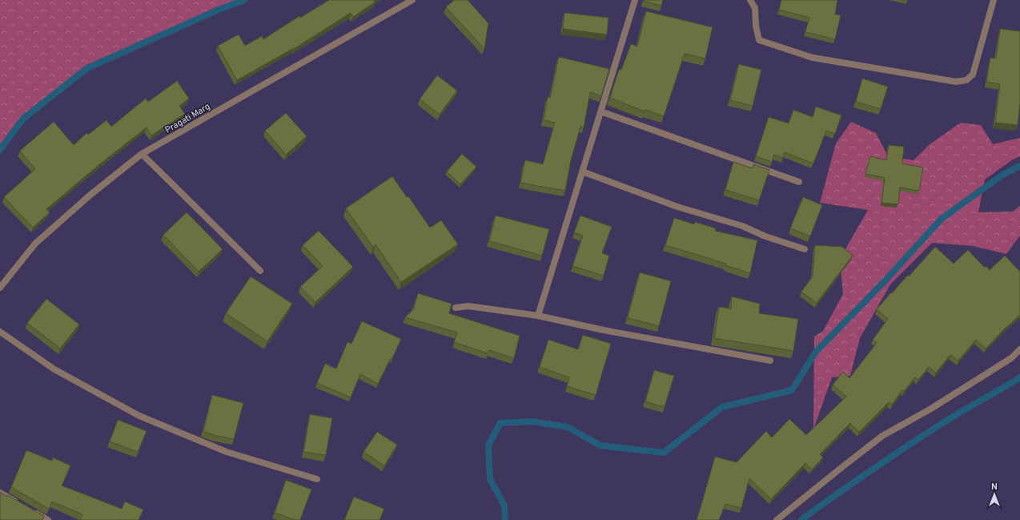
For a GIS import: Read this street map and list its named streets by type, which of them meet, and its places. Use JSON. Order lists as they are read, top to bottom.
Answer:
{
  "streets": {
    "street": ["Pragati Marg"]
  },
  "north": "top"
}
